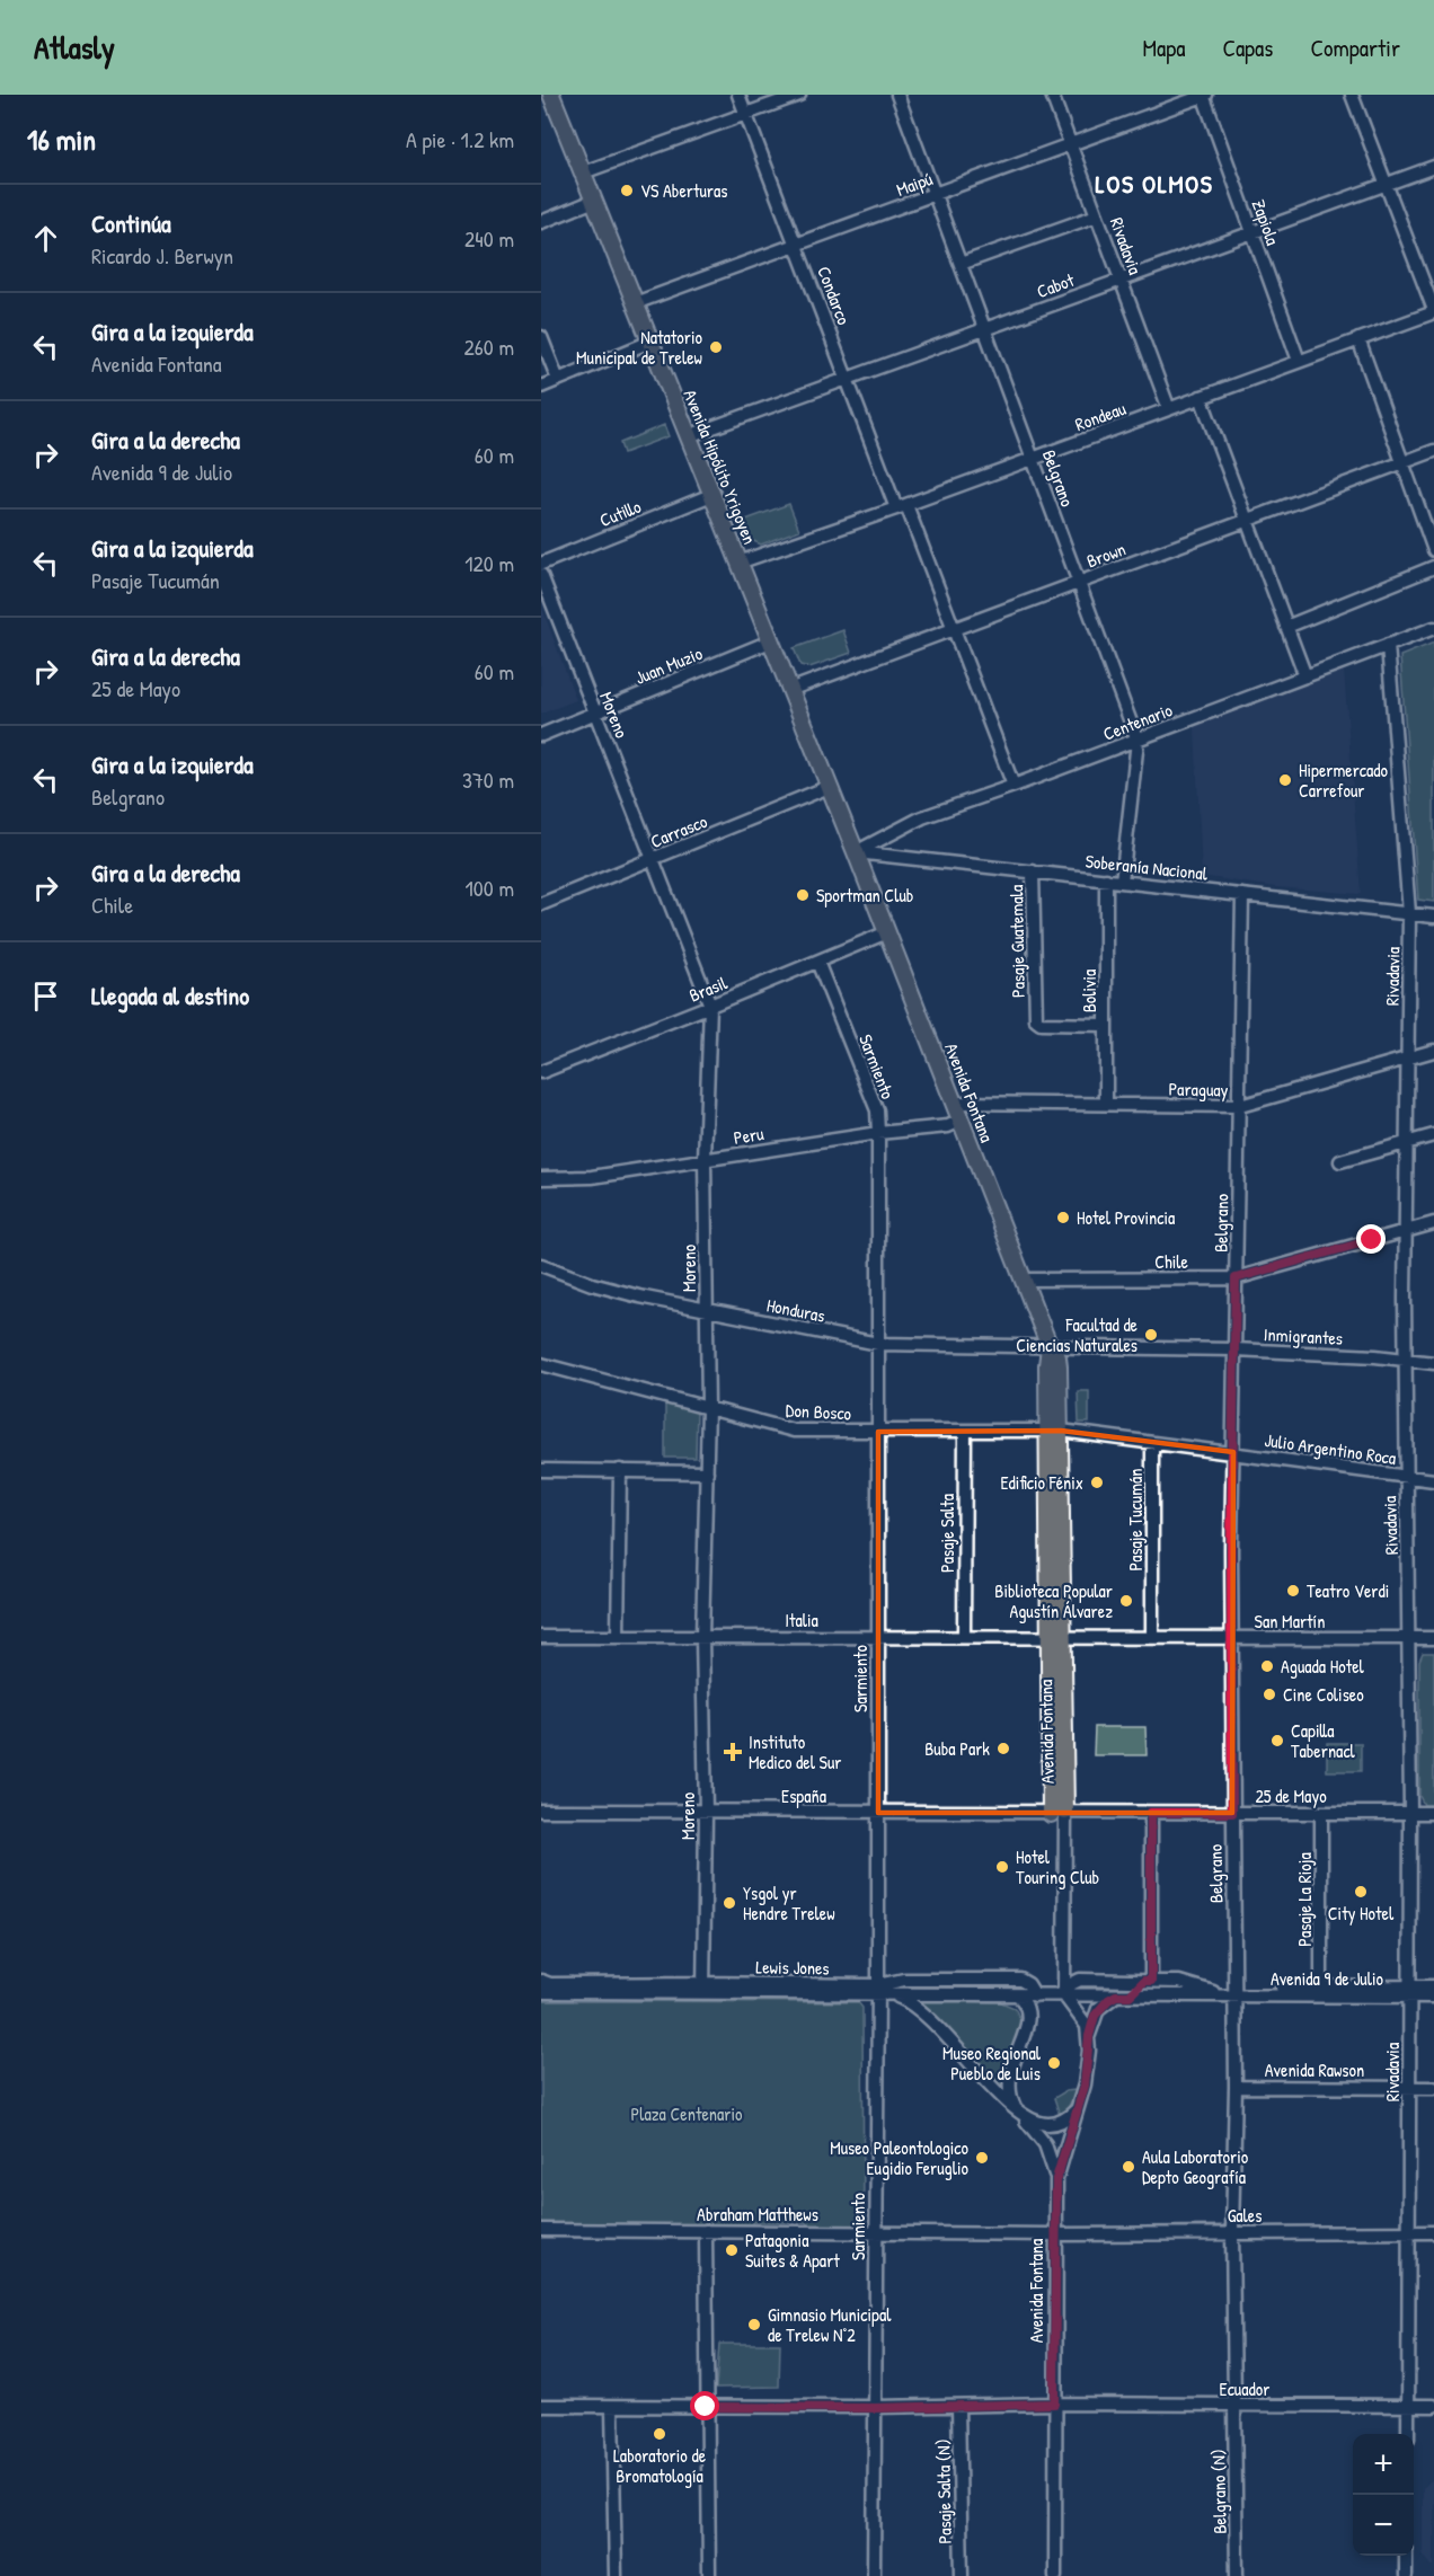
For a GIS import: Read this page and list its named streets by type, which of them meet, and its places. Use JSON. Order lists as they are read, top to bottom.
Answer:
{
  "streets": {
    "main road": ["Avenida Hipólito Yrigoyen", "Avenida Fontana"],
    "street": [
      "Maipú",
      "Zapiola",
      "Rivadavia",
      "Cabot",
      "Condarco",
      "Rondeau",
      "Belgrano",
      "Cutillo",
      "Brown",
      "Juan Muzio",
      "Moreno",
      "Centenario",
      "Carrasco",
      "Soberanía Nacional",
      "Pasaje Guatemala",
      "Brasil",
      "Bolivia",
      "Sarmiento",
      "Paraguay",
      "Peru",
      "Chile",
      "Honduras",
      "Inmigrantes",
      "Don Bosco",
      "Julio Argentino Roca",
      "Pasaje Tucumán",
      "Pasaje Salta",
      "Italia",
      "San Martín",
      "España",
      "25 de Mayo",
      "Pasaje La Rioja",
      "Lewis Jones",
      "Avenida 9 de Julio",
      "Avenida Rawson",
      "Abraham Matthews",
      "Gales",
      "Ecuador",
      "Pasaje Salta (N)",
      "Belgrano (N)"
    ]
  },
  "crossings": [
    ["Maipú", "Zapiola"],
    ["Maipú", "Rivadavia"],
    ["Maipú", "Condarco"],
    ["Maipú", "Avenida Hipólito Yrigoyen"],
    ["Maipú", "Belgrano"],
    ["Zapiola", "Cabot"],
    ["Zapiola", "Rondeau"],
    ["Rivadavia", "Cabot"],
    ["Rivadavia", "Rondeau"],
    ["Rivadavia", "Centenario"],
    ["Rivadavia", "Soberanía Nacional"],
    ["Rivadavia", "Paraguay"],
    ["Rivadavia", "Chile"],
    ["Rivadavia", "Inmigrantes"],
    ["Rivadavia", "Julio Argentino Roca"],
    ["Rivadavia", "San Martín"],
    ["Rivadavia", "25 de Mayo"],
    ["Rivadavia", "Avenida 9 de Julio"],
    ["Rivadavia", "Avenida Rawson"],
    ["Rivadavia", "Gales"],
    ["Rivadavia", "Ecuador"],
    ["Cabot", "Condarco"],
    ["Cabot", "Avenida Hipólito Yrigoyen"],
    ["Cabot", "Belgrano"],
    ["Condarco", "Rondeau"],
    ["Condarco", "Brown"],
    ["Condarco", "Centenario"],
    ["Rondeau", "Avenida Hipólito Yrigoyen"],
    ["Rondeau", "Belgrano"],
    ["Avenida Hipólito Yrigoyen", "Cutillo"],
    ["Avenida Hipólito Yrigoyen", "Brown"],
    ["Avenida Hipólito Yrigoyen", "Juan Muzio"],
    ["Avenida Hipólito Yrigoyen", "Centenario"],
    ["Avenida Hipólito Yrigoyen", "Carrasco"],
    ["Avenida Hipólito Yrigoyen", "Soberanía Nacional"],
    ["Avenida Hipólito Yrigoyen", "Avenida Fontana"],
    ["Belgrano", "Brown"],
    ["Belgrano", "Centenario"],
    ["Belgrano", "Soberanía Nacional"],
    ["Belgrano", "Paraguay"],
    ["Belgrano", "Chile"],
    ["Belgrano", "Inmigrantes"],
    ["Belgrano", "Julio Argentino Roca"],
    ["Belgrano", "San Martín"],
    ["Belgrano", "25 de Mayo"],
    ["Belgrano", "Avenida 9 de Julio"],
    ["Belgrano", "Avenida Rawson"],
    ["Belgrano", "Gales"],
    ["Belgrano", "Ecuador"],
    ["Belgrano", "Belgrano (N)"],
    ["Juan Muzio", "Moreno"],
    ["Moreno", "Carrasco"],
    ["Moreno", "Brasil"],
    ["Moreno", "Peru"],
    ["Moreno", "Honduras"],
    ["Moreno", "Don Bosco"],
    ["Moreno", "Italia"],
    ["Moreno", "España"],
    ["Moreno", "Lewis Jones"],
    ["Centenario", "Soberanía Nacional"],
    ["Centenario", "Avenida Fontana"],
    ["Soberanía Nacional", "Pasaje Guatemala"],
    ["Soberanía Nacional", "Bolivia"],
    ["Soberanía Nacional", "Avenida Fontana"],
    ["Pasaje Guatemala", "Bolivia"],
    ["Brasil", "Sarmiento"],
    ["Brasil", "Avenida Fontana"],
    ["Bolivia", "Paraguay"],
    ["Sarmiento", "Peru"],
    ["Sarmiento", "Honduras"],
    ["Sarmiento", "Don Bosco"],
    ["Sarmiento", "Italia"],
    ["Sarmiento", "España"],
    ["Sarmiento", "Lewis Jones"],
    ["Sarmiento", "Abraham Matthews"],
    ["Sarmiento", "Ecuador"],
    ["Paraguay", "Avenida Fontana"],
    ["Avenida Fontana", "Peru"],
    ["Avenida Fontana", "Chile"],
    ["Avenida Fontana", "Honduras"],
    ["Avenida Fontana", "Inmigrantes"],
    ["Avenida Fontana", "Don Bosco"],
    ["Avenida Fontana", "Julio Argentino Roca"],
    ["Avenida Fontana", "Italia"],
    ["Avenida Fontana", "San Martín"],
    ["Avenida Fontana", "España"],
    ["Avenida Fontana", "25 de Mayo"],
    ["Avenida Fontana", "Lewis Jones"],
    ["Avenida Fontana", "Avenida 9 de Julio"],
    ["Avenida Fontana", "Abraham Matthews"],
    ["Avenida Fontana", "Gales"],
    ["Avenida Fontana", "Ecuador"],
    ["Honduras", "Inmigrantes"],
    ["Don Bosco", "Julio Argentino Roca"],
    ["Don Bosco", "Pasaje Salta"],
    ["Julio Argentino Roca", "Pasaje Tucumán"],
    ["Pasaje Tucumán", "San Martín"],
    ["Pasaje Salta", "Italia"],
    ["Italia", "San Martín"],
    ["España", "25 de Mayo"],
    ["25 de Mayo", "Pasaje La Rioja"],
    ["Pasaje La Rioja", "Avenida 9 de Julio"],
    ["Lewis Jones", "Avenida 9 de Julio"],
    ["Abraham Matthews", "Gales"],
    ["Ecuador", "Pasaje Salta (N)"],
    ["Ecuador", "Belgrano (N)"]
  ],
  "districts": ["LOS OLMOS"],
  "parks": ["Plaza Centenario"],
  "places": {
    "other": [
      "VS Aberturas",
      "Natatorio Municipal de Trelew",
      "Hipermercado Carrefour",
      "Sportman Club",
      "Hotel Provincia",
      "Facultad de Ciencias Naturales",
      "Edificio Fénix",
      "Teatro Verdi",
      "Biblioteca Popular Agustín Álvarez",
      "Aguada Hotel",
      "Cine Coliseo",
      "Capilla Tabernacl",
      "Buba Park",
      "Hotel Touring Club",
      "City Hotel",
      "Ysgol yr Hendre Trelew",
      "Museo Regional Pueblo de Luis",
      "Museo Paleontologico Eugidio Feruglio",
      "Aula Laboratorio Depto Geografía",
      "Patagonia Suites & Apart",
      "Gimnasio Municipal de Trelew N°2",
      "Laboratorio de Bromatología"
    ],
    "health": ["Instituto Medico del Sur"]
  },
  "page": {
    "header": "Atlasly",
    "nav": ["Mapa", "Capas", "Compartir"],
    "heading": ["16 min", "A pie · 1.2 km"],
    "list": [
      ["Continúa", "Ricardo J. Berwyn", "240 m"],
      ["Gira a la izquierda", "Avenida Fontana", "260 m"],
      ["Gira a la derecha", "Avenida 9 de Julio", "60 m"],
      ["Gira a la izquierda", "Pasaje Tucumán", "120 m"],
      ["Gira a la derecha", "25 de Mayo", "60 m"],
      ["Gira a la izquierda", "Belgrano", "370 m"],
      ["Gira a la derecha", "Chile", "100 m"],
      "Llegada al destino"
    ],
    "map_buttons": ["+", "−"]
  }
}
